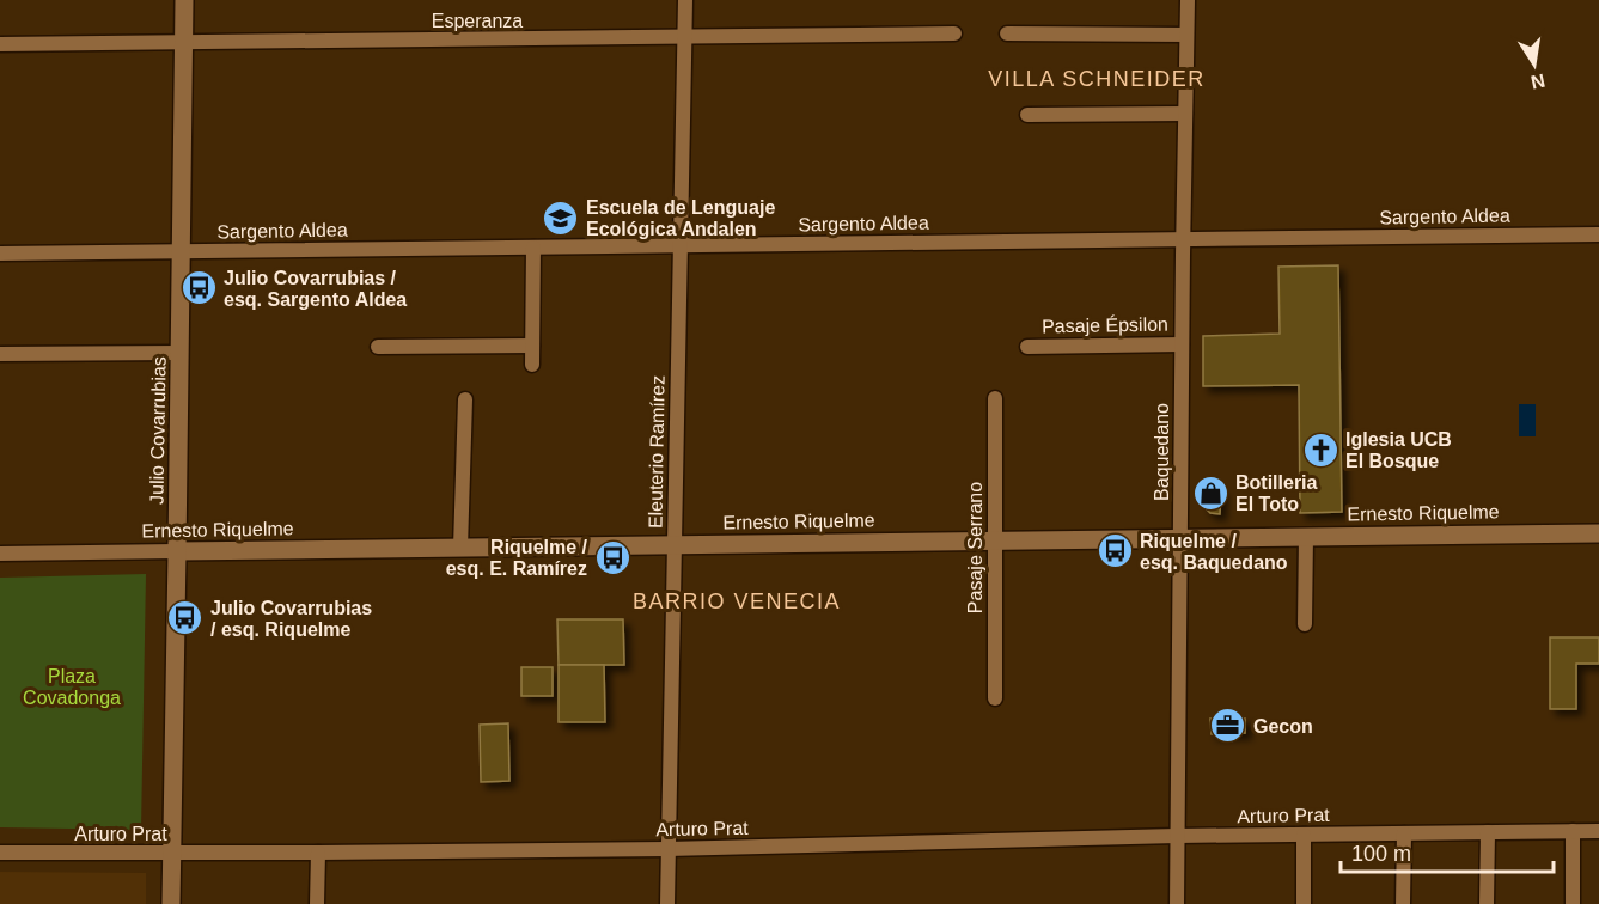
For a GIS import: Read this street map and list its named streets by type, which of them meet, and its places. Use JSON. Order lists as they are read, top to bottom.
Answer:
{
  "streets": {
    "street": [
      "Esperanza",
      "Sargento Aldea",
      "Pasaje Épsilon",
      "Julio Covarrubias",
      "Eleuterio Ramírez",
      "Baquedano",
      "Ernesto Riquelme",
      "Pasaje Serrano",
      "Arturo Prat"
    ]
  },
  "crossings": [
    ["Esperanza", "Julio Covarrubias"],
    ["Esperanza", "Eleuterio Ramírez"],
    ["Sargento Aldea", "Julio Covarrubias"],
    ["Sargento Aldea", "Eleuterio Ramírez"],
    ["Sargento Aldea", "Baquedano"],
    ["Pasaje Épsilon", "Baquedano"],
    ["Julio Covarrubias", "Ernesto Riquelme"],
    ["Julio Covarrubias", "Arturo Prat"],
    ["Eleuterio Ramírez", "Ernesto Riquelme"],
    ["Eleuterio Ramírez", "Arturo Prat"],
    ["Baquedano", "Ernesto Riquelme"],
    ["Baquedano", "Arturo Prat"],
    ["Ernesto Riquelme", "Pasaje Serrano"]
  ],
  "districts": ["VILLA SCHNEIDER", "BARRIO VENECIA"],
  "parks": ["Plaza Covadonga"],
  "places": {
    "school or university": ["Escuela de Lenguaje Ecológica Andalen"],
    "bus stop": [
      "Julio Covarrubias / esq. Sargento Aldea",
      "Riquelme / esq. Baquedano",
      "Riquelme / esq. E. Ramírez",
      "Julio Covarrubias / esq. Riquelme"
    ],
    "church": ["Iglesia UCB El Bosque"],
    "shop": ["Botilleria El Toto"],
    "office": ["Gecon"]
  },
  "scale_bar": "100 m",
  "north": "bottom"
}
